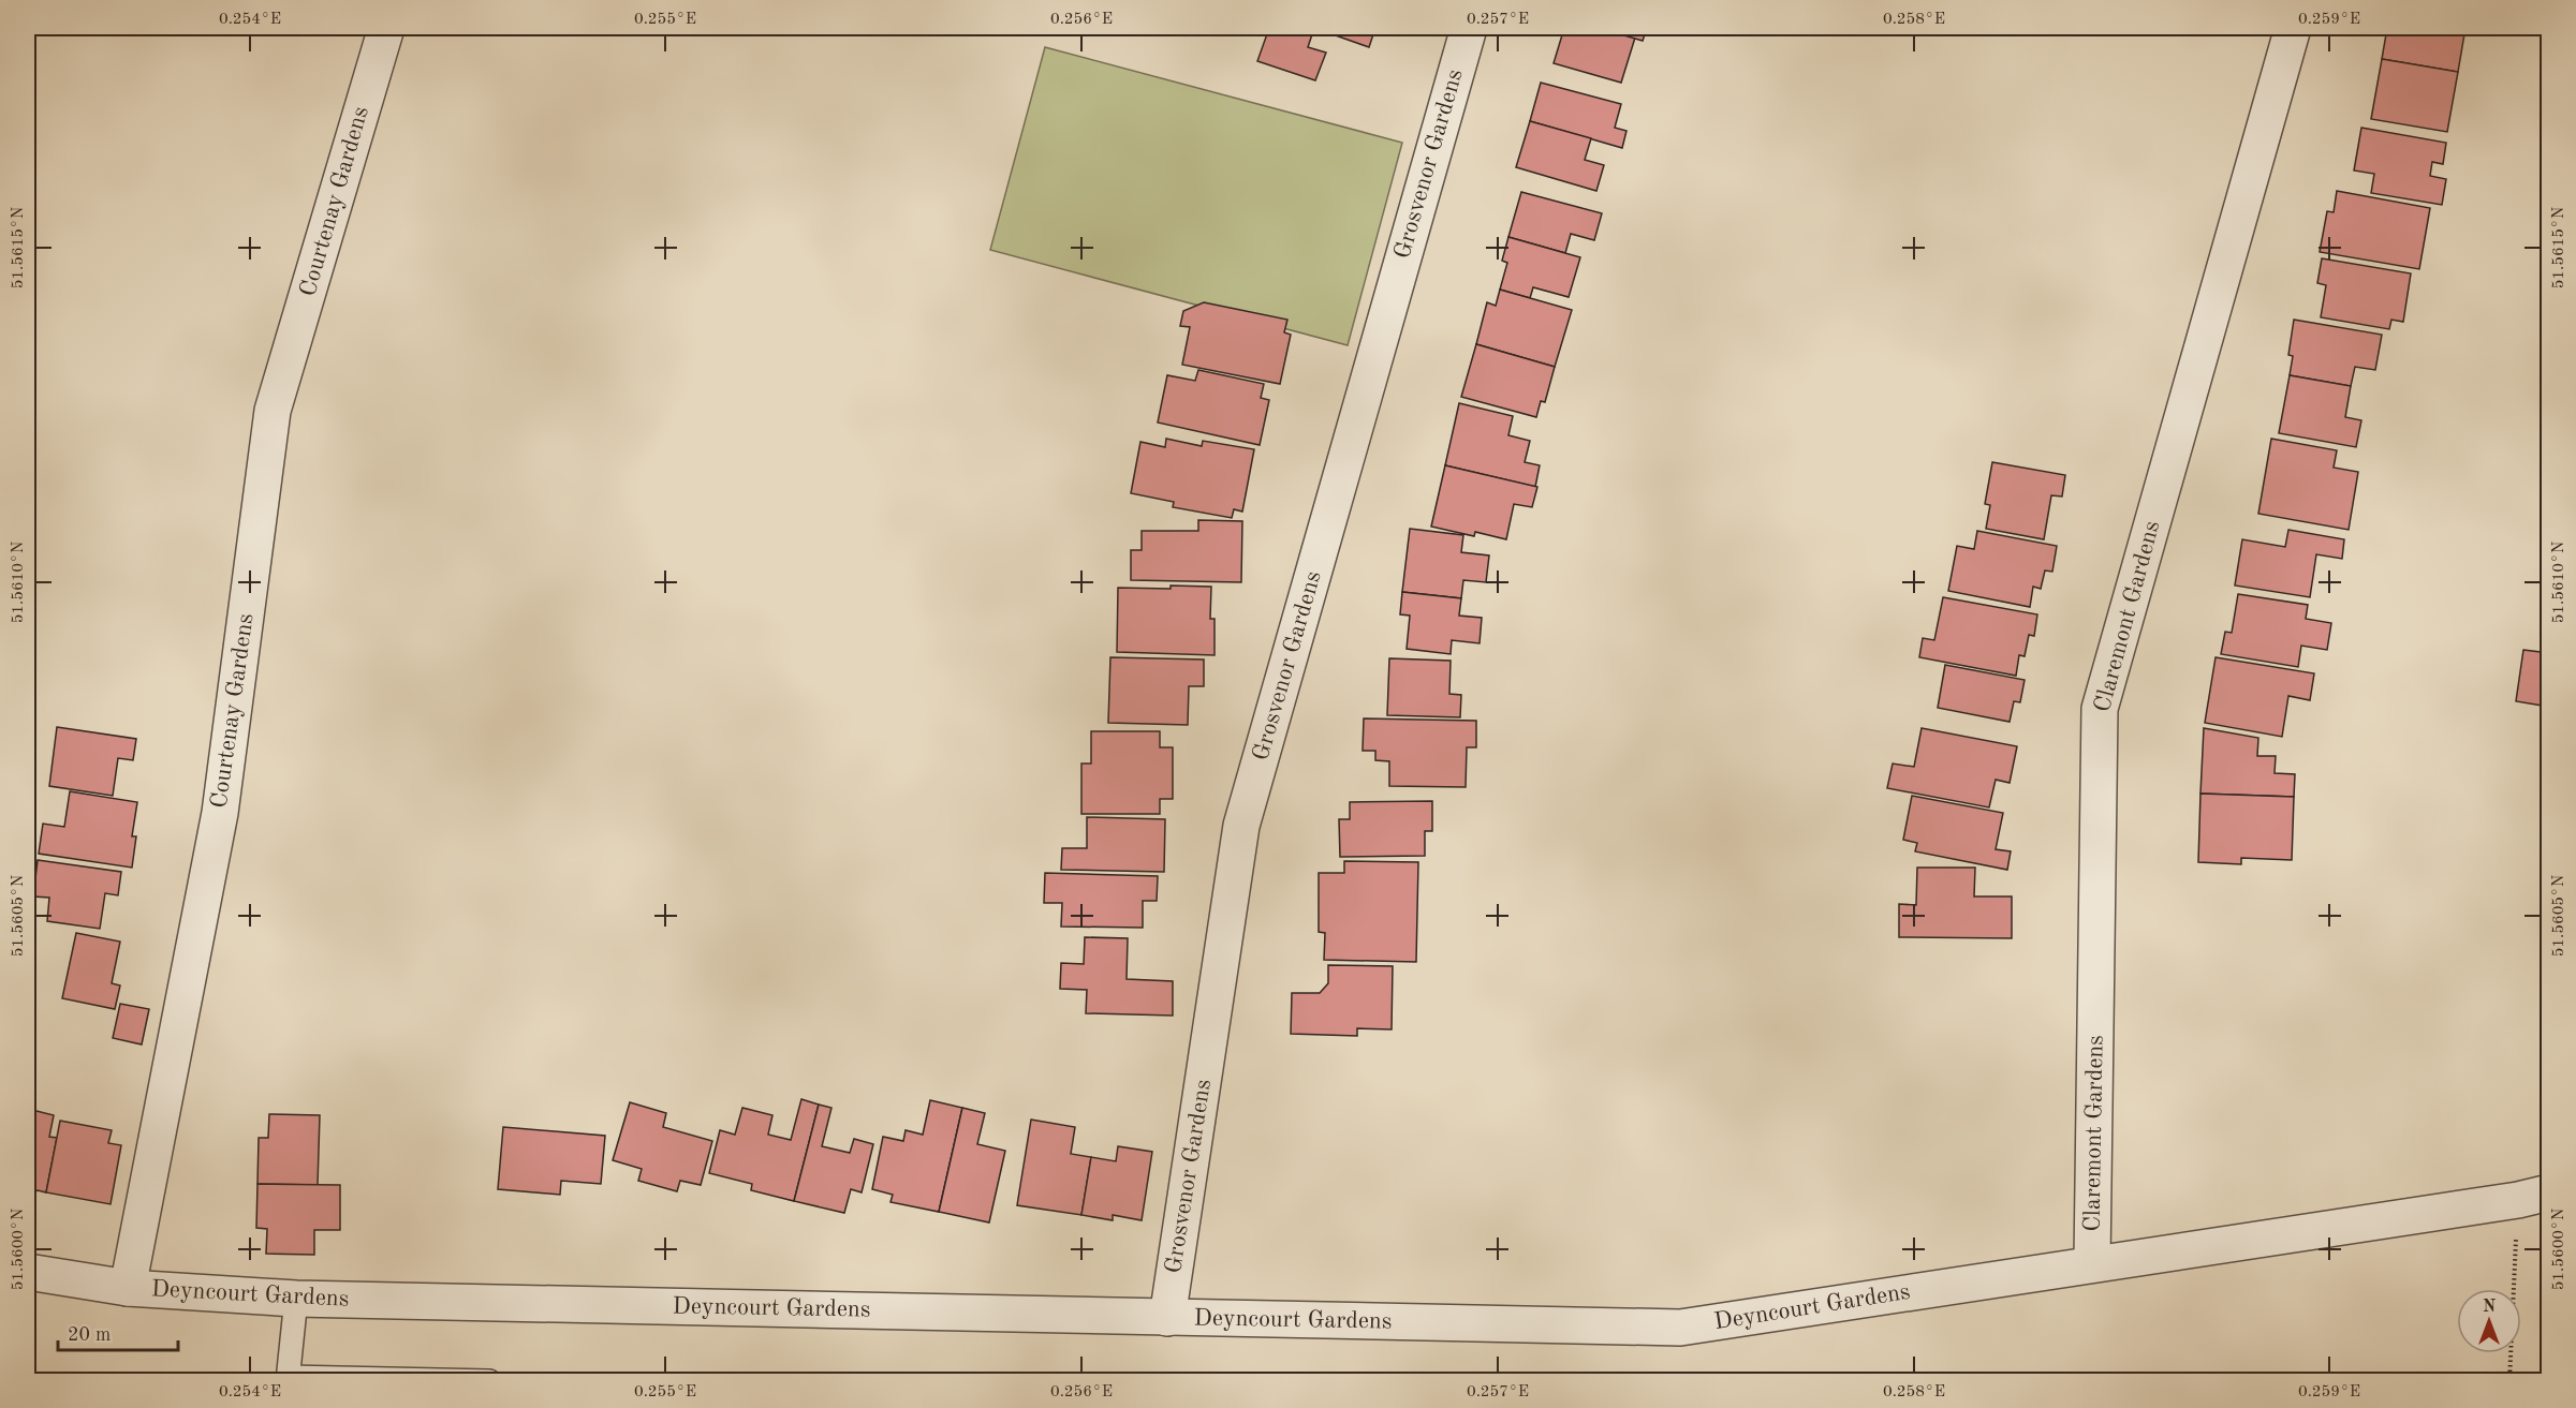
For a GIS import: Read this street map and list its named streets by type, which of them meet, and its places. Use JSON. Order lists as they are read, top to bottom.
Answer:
{
  "streets": {
    "street": [
      "Grosvenor Gardens",
      "Courtenay Gardens",
      "Claremont Gardens",
      "Deyncourt Gardens"
    ]
  },
  "crossings": [
    ["Grosvenor Gardens", "Deyncourt Gardens"],
    ["Courtenay Gardens", "Deyncourt Gardens"],
    ["Claremont Gardens", "Deyncourt Gardens"]
  ],
  "scale_bar": "20 m",
  "north": "top",
  "coordinates": [
    "0.254°E",
    "0.255°E",
    "0.256°E",
    "0.257°E",
    "0.258°E",
    "0.259°E",
    "51.5615°N",
    "51.5610°N",
    "51.5605°N",
    "51.5600°N"
  ]
}
